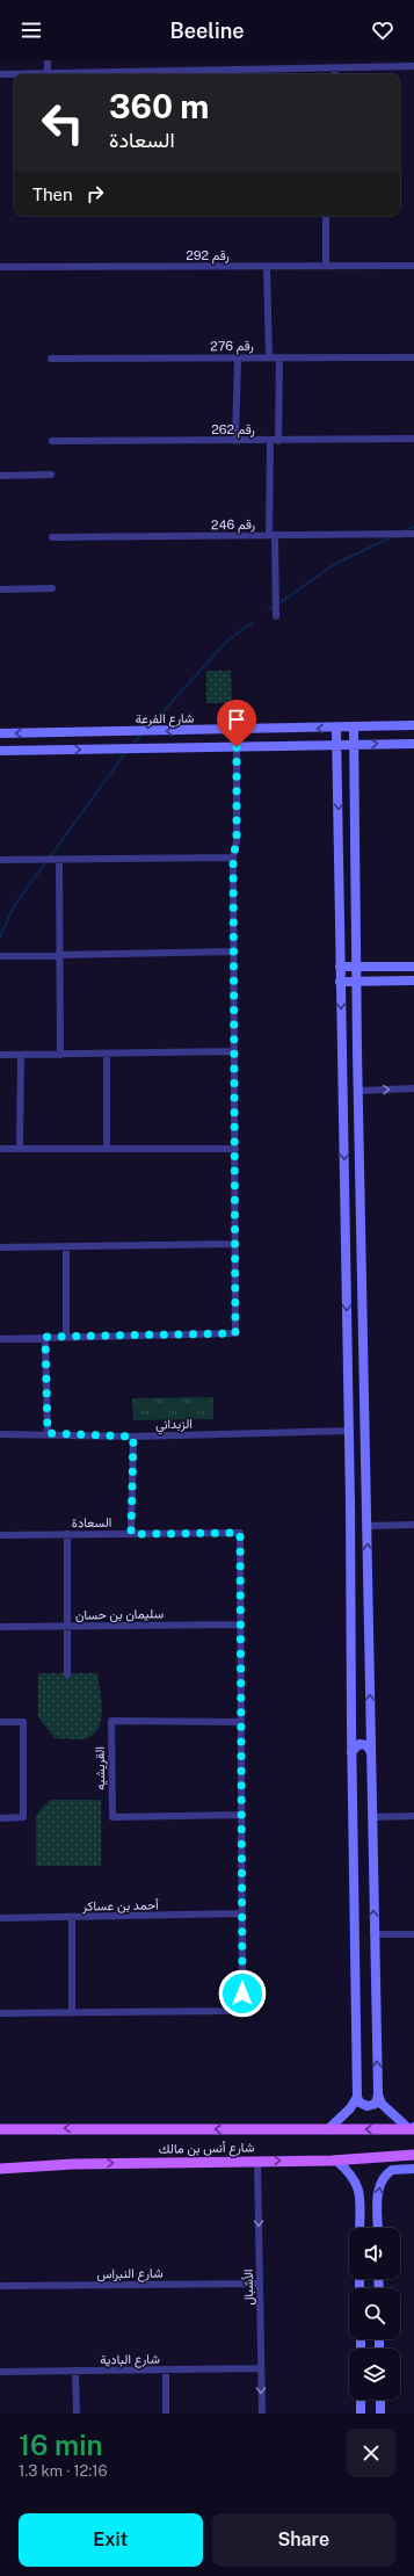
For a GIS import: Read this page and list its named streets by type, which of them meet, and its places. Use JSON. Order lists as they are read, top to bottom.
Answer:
{
  "streets": {
    "main road": ["شارع أنس بن مالك"],
    "street": [
      "رقم 292",
      "رقم 276",
      "رقم 262",
      "رقم 246",
      "شارع الفرعة",
      "الزبداني",
      "السعادة",
      "سليمان بن حسان",
      "القريشيه",
      "أحمد بن عساكر",
      "شارع النبراس",
      "الأشبال",
      "شارع البادية"
    ]
  },
  "crossings": [
    ["السعادة", "سليمان بن حسان"],
    ["شارع أنس بن مالك", "الأشبال"],
    ["شارع النبراس", "الأشبال"],
    ["الأشبال", "شارع البادية"]
  ],
  "one_way": ["الأشبال"],
  "page": {
    "header": "Beeline",
    "turn": ["360 m", "السعادة"],
    "then": "Then",
    "heading": ["16 min", "1.3 km · 12:16"],
    "buttons": ["Exit", "Share"]
  }
}
